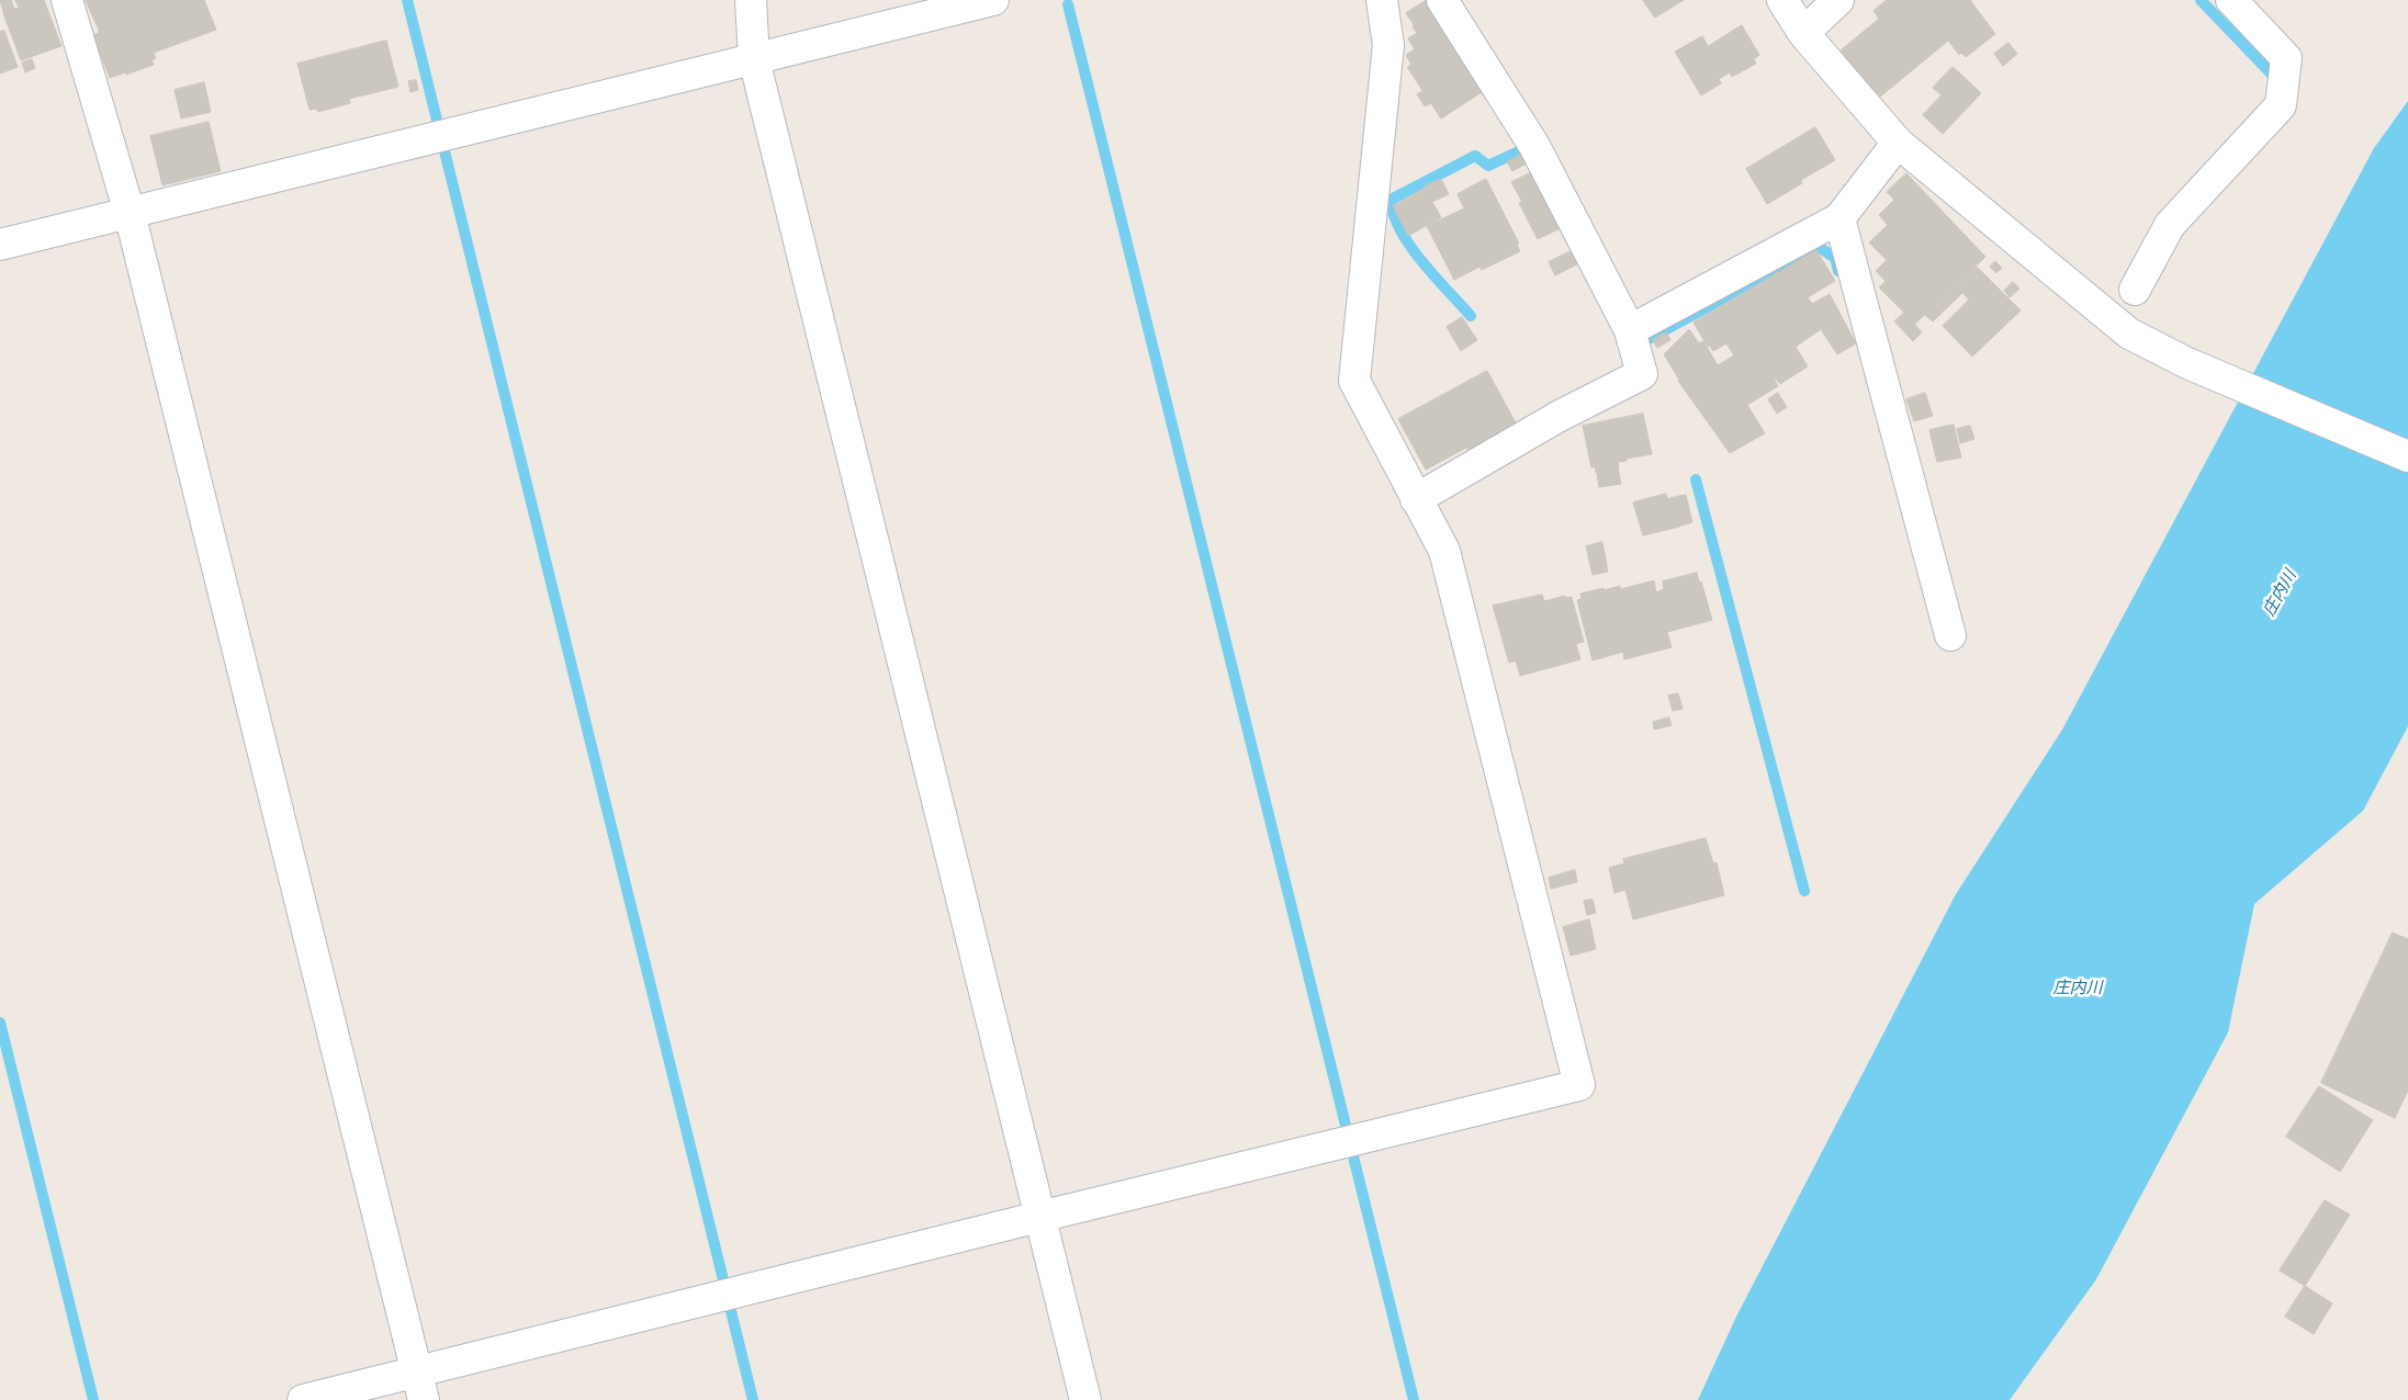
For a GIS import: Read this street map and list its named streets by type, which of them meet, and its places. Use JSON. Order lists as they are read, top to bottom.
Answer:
{
  "water": ["庄内川"]
}
